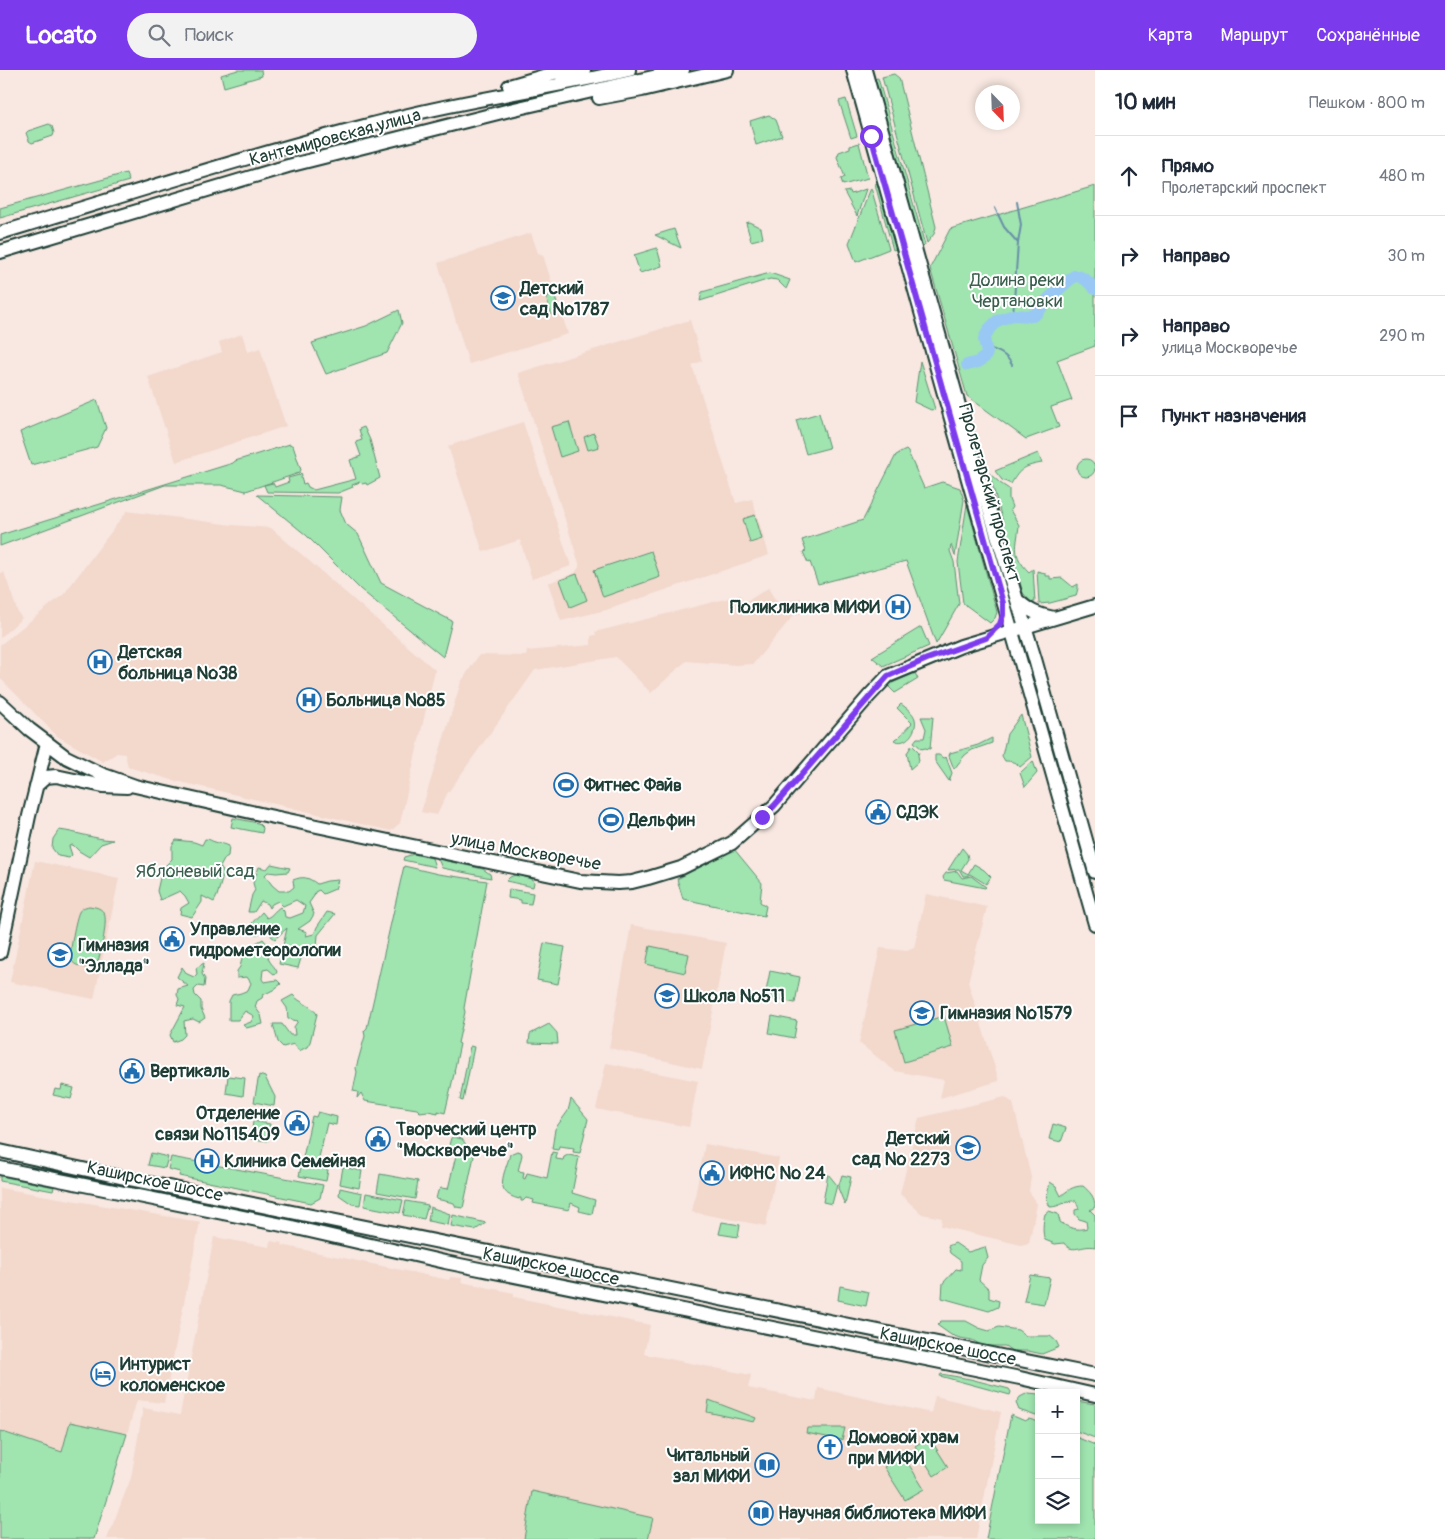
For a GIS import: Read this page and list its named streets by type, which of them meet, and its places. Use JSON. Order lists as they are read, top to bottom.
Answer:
{
  "streets": {
    "main road": [
      "Кантемировская улица",
      "Пролетарский проспект",
      "улица Москворечье",
      "Каширское шоссе"
    ]
  },
  "crossings": [
    ["Пролетарский проспект", "улица Москворечье"]
  ],
  "parks": ["Долина реки Чертановки", "Яблоневый сад"],
  "places": {
    "school or university": [
      "Детский сад №1787",
      "Гимназия \"Эллада\"",
      "Школа №511",
      "Гимназия №1579",
      "Детский сад № 2273"
    ],
    "hospital": [
      "Поликлиника МИФИ",
      "Детская больница №38",
      "Больница №85",
      "Клиника Семейная"
    ],
    "sports": ["Фитнес Файв", "Дельфин"],
    "public building": [
      "СДЭК",
      "Управление гидрометеорологии",
      "Вертикаль",
      "Отделение связи №115409",
      "Творческий центр \"Москворечье\"",
      "ИФНС № 24"
    ],
    "hotel": ["Интурист коломенское"],
    "church": ["Домовой храм при МИФИ"],
    "library": ["Читальный зал МИФИ", "Научная библиотека МИФИ"]
  },
  "north": "bottom right",
  "page": {
    "header": "Locato",
    "search": "Поиск",
    "nav": ["Карта", "Маршрут", "Сохранённые"],
    "heading": ["10 мин", "Пешком · 800 m"],
    "list": [
      ["Прямо", "Пролетарский проспект", "480 m"],
      ["Направо", "30 m"],
      ["Направо", "улица Москворечье", "290 m"],
      "Пункт назначения"
    ],
    "map_buttons": ["+", "−"]
  }
}
